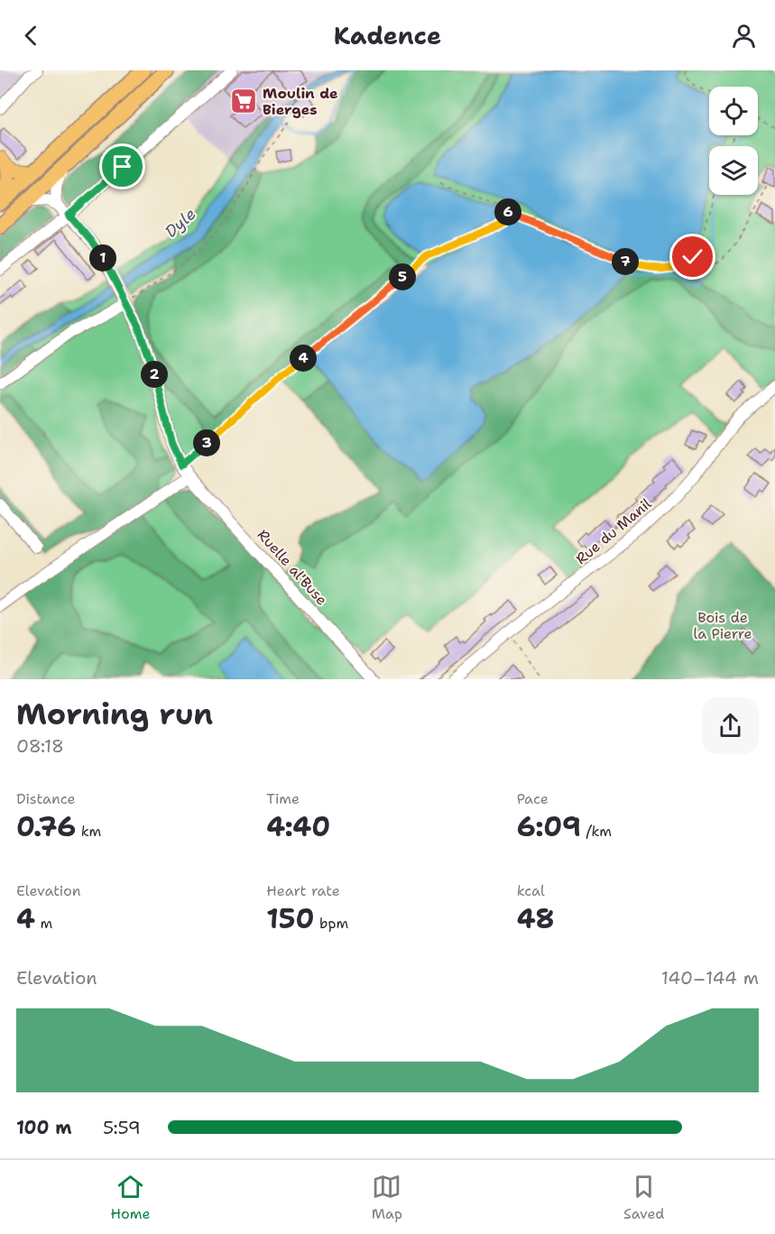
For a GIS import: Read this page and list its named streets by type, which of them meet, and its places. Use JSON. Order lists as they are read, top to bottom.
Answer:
{
  "streets": {
    "street": ["Rue du Manil", "Ruelle al'Buse"]
  },
  "water": ["Dyle"],
  "parks": ["Bois de la Pierre"],
  "places": {
    "supermarket": ["Moulin de Bierges"]
  },
  "page": {
    "header": "Kadence",
    "pins": [
      "6",
      "1",
      "7",
      "5",
      "4",
      "2",
      "3"
    ],
    "heading": ["Morning run", "08:18"],
    "stats": [
      ["Distance", "0.76 km"],
      ["Time", "4:40"],
      ["Pace", "6:09 /km"],
      ["Elevation", "4 m"],
      ["Heart rate", "150 bpm"],
      ["kcal", "48"]
    ],
    "chart": ["Elevation", "140–144 m"],
    "list": [
      {
        "name": "100 m",
        "note": "5:59"
      }
    ],
    "tabs": ["Home", "Map", "Saved"]
  }
}
